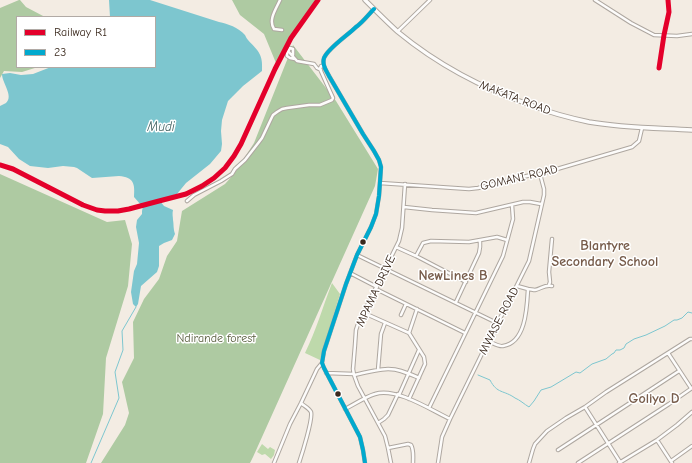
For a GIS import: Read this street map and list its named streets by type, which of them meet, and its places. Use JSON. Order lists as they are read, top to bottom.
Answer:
{
  "streets": {
    "main road": ["MAKATA ROAD"],
    "street": ["GOMANI ROAD", "MPAMA DRIVE", "MWASE ROAD"]
  },
  "crossings": [
    ["MAKATA ROAD", "GOMANI ROAD"],
    ["GOMANI ROAD", "MPAMA DRIVE"],
    ["GOMANI ROAD", "MWASE ROAD"]
  ],
  "districts": ["Blantyre Secondary School", "NewLines B", "Goliyo D"],
  "water": ["Mudi"],
  "parks": ["Ndirande forest"],
  "lines": ["rail line R1", "transit line 23"],
  "legend": ["Railway R1", "23"]
}
